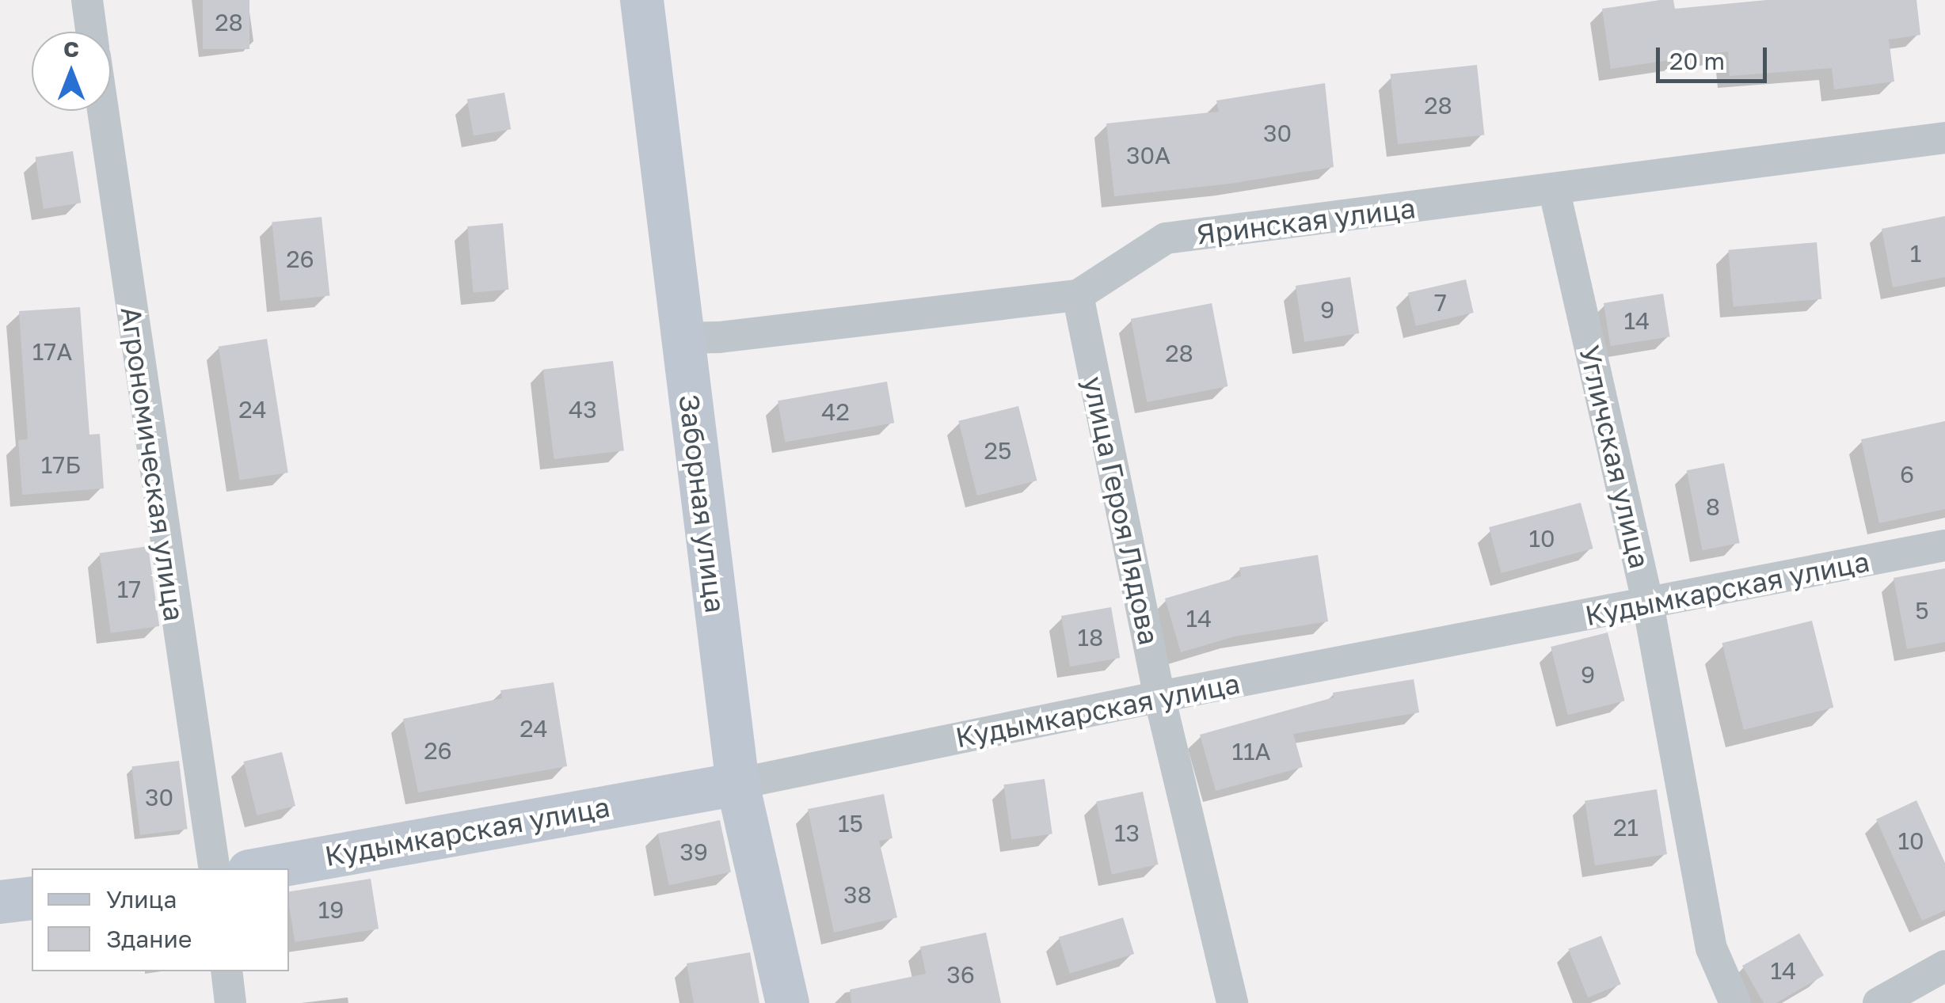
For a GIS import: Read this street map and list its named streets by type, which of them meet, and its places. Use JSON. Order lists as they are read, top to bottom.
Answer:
{
  "streets": {
    "street": [
      "Яринская улица",
      "Угличская улица",
      "Агрономическая улица",
      "Заборная улица",
      "улица Героя Лядова",
      "Кудымкарская улица"
    ]
  },
  "crossings": [
    ["Яринская улица", "Угличская улица"],
    ["Яринская улица", "Заборная улица"],
    ["Яринская улица", "улица Героя Лядова"],
    ["Угличская улица", "Кудымкарская улица"],
    ["Заборная улица", "Кудымкарская улица"],
    ["улица Героя Лядова", "Кудымкарская улица"]
  ],
  "house_numbers": [
    "28",
    "28",
    "30",
    "30А",
    "1",
    "26",
    "7",
    "9",
    "14",
    "17А",
    "28",
    "24",
    "43",
    "42",
    "25",
    "17Б",
    "6",
    "8",
    "10",
    "17",
    "5",
    "14",
    "18",
    "9",
    "24",
    "26",
    "11А",
    "30",
    "15",
    "21",
    "13",
    "10",
    "39",
    "38",
    "19",
    "14",
    "36"
  ],
  "legend": ["Улица", "Здание"],
  "scale_bar": "20 m",
  "north": "top"
}
